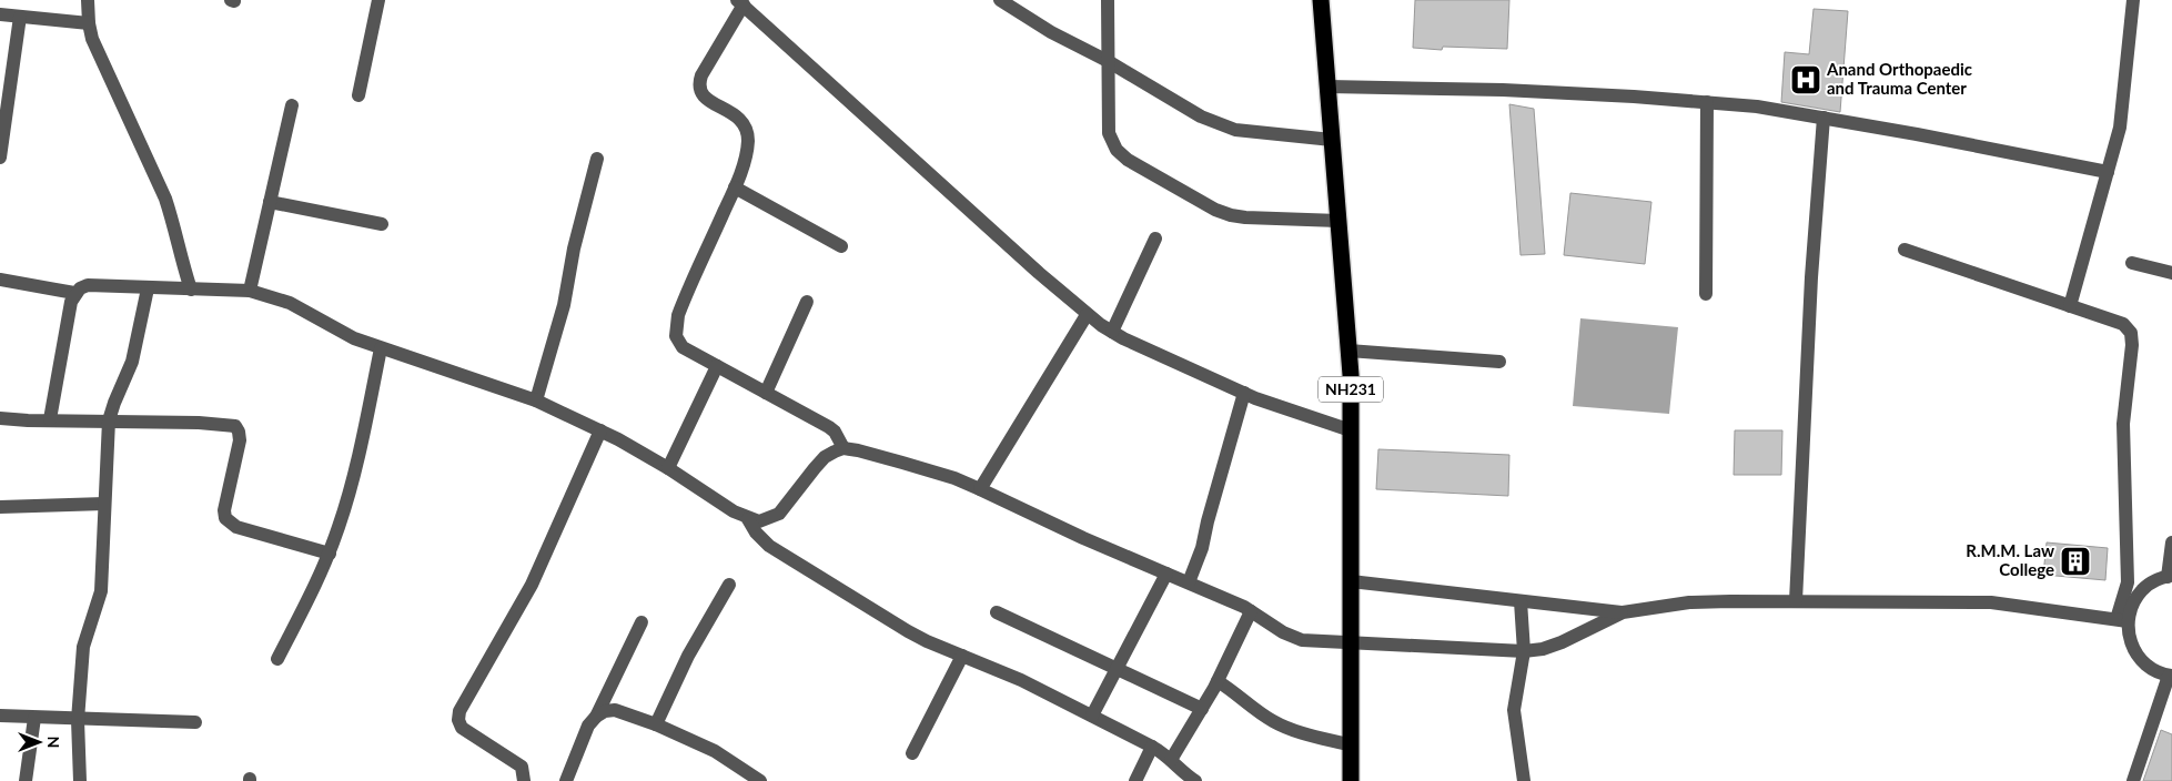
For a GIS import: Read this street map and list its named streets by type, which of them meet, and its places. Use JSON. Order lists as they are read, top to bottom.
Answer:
{
  "streets": {
    "highway": ["NH231"]
  },
  "places": {
    "hospital": ["Anand Orthopaedic and Trauma Center"],
    "building": ["R.M.M. Law College"]
  },
  "north": "right"
}
